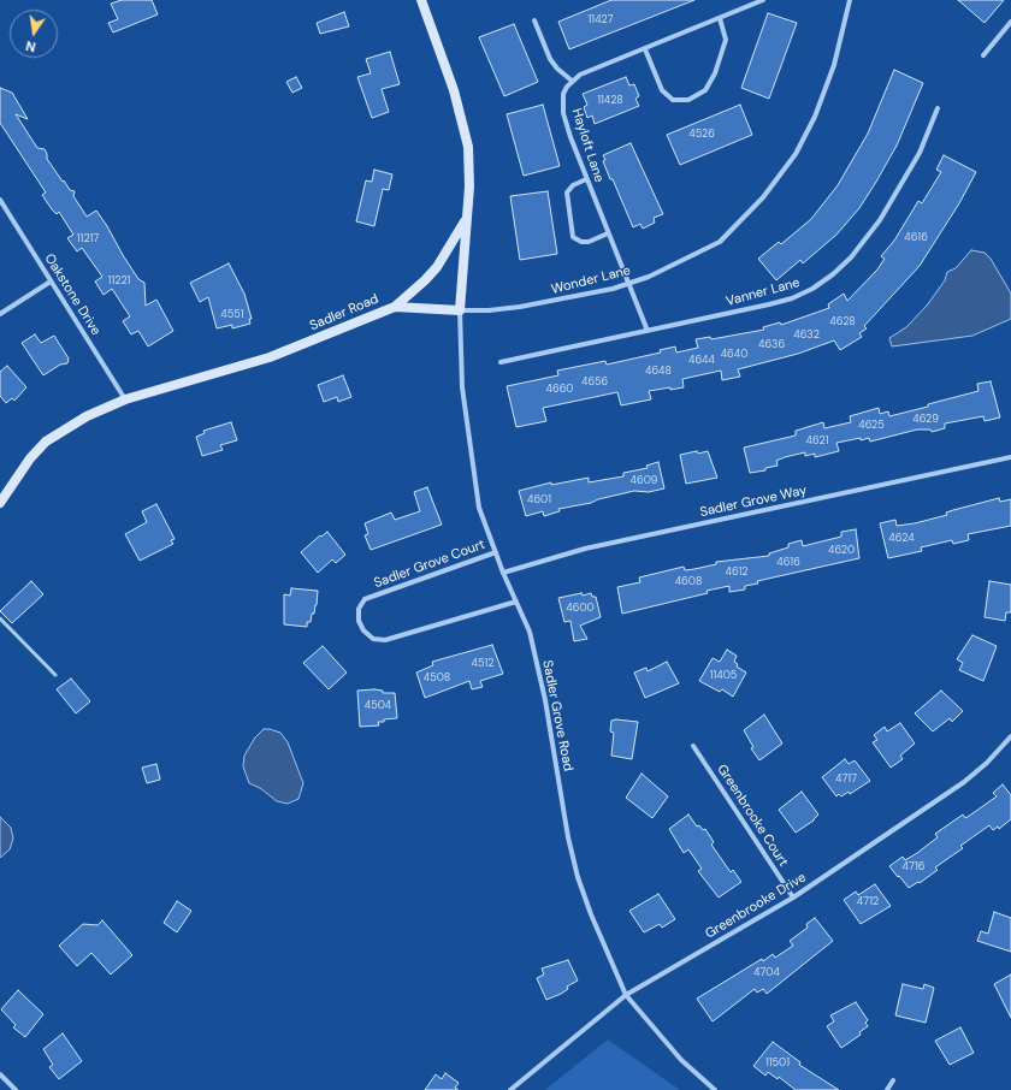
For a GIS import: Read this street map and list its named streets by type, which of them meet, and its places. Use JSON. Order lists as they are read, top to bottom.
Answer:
{
  "streets": {
    "street": [
      "Hayloft Lane",
      "Wonder Lane",
      "Vanner Lane",
      "Oakstone Drive",
      "Sadler Road",
      "Sadler Grove Way",
      "Sadler Grove Court",
      "Sadler Grove Road",
      "Greenbrooke Court",
      "Greenbrooke Drive"
    ]
  },
  "crossings": [
    ["Hayloft Lane", "Wonder Lane"],
    ["Hayloft Lane", "Vanner Lane"],
    ["Wonder Lane", "Sadler Road"],
    ["Wonder Lane", "Sadler Grove Road"],
    ["Oakstone Drive", "Sadler Road"],
    ["Sadler Road", "Sadler Grove Road"],
    ["Sadler Grove Way", "Sadler Grove Road"],
    ["Sadler Grove Court", "Sadler Grove Road"],
    ["Sadler Grove Road", "Greenbrooke Drive"],
    ["Greenbrooke Court", "Greenbrooke Drive"]
  ],
  "house_numbers": [
    "11427",
    "11428",
    "4526",
    "4616",
    "11217",
    "11221",
    "4551",
    "4628",
    "4632",
    "4636",
    "4640",
    "4644",
    "4648",
    "4656",
    "4660",
    "4629",
    "4625",
    "4621",
    "4609",
    "4601",
    "4624",
    "4620",
    "4616",
    "4612",
    "4608",
    "4600",
    "4512",
    "11405",
    "4508",
    "4504",
    "4717",
    "4716",
    "4712",
    "4704",
    "11501"
  ],
  "north": "bottom"
}
